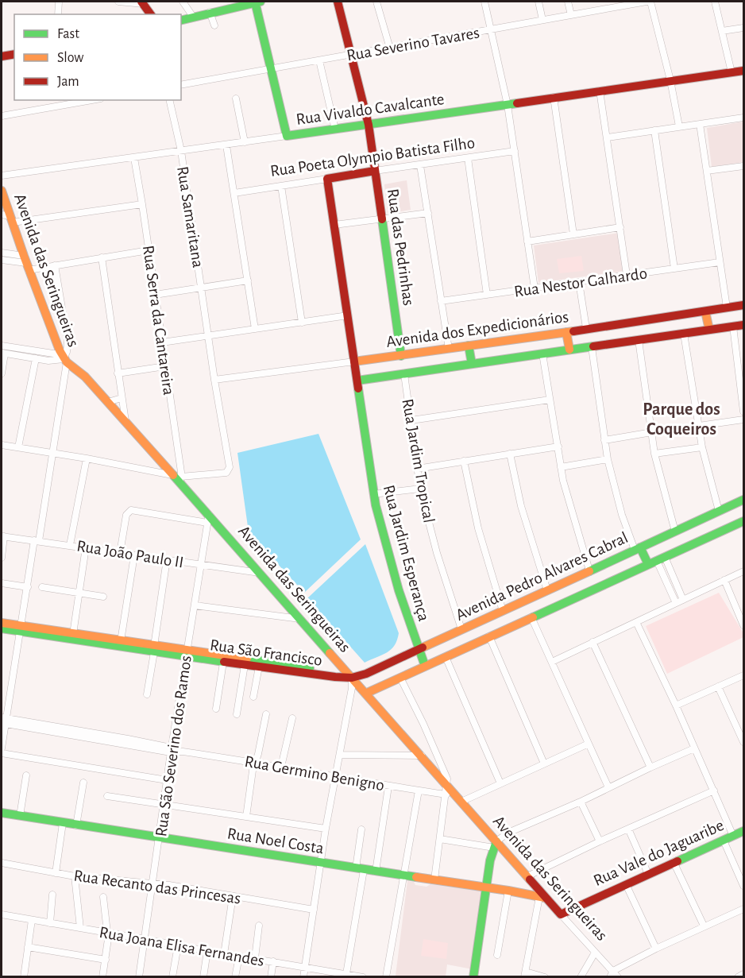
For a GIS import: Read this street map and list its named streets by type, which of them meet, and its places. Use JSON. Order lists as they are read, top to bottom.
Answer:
{
  "streets": {
    "street": [
      "Rua Severino Tavares",
      "Rua Vivaldo Cavalcante",
      "Rua Poeta Olympio Batista Filho",
      "Rua Samaritana",
      "Rua das Pedrinhas",
      "Avenida das Seringueiras",
      "Rua Nestor Galhardo",
      "Rua Serra da Cantareira",
      "Avenida dos Expedicionários",
      "Rua Jardim Tropical",
      "Rua Jardim Esperança",
      "Rua João Paulo II",
      "Avenida Pedro Alvares Cabral",
      "Rua São Francisco",
      "Rua São Severino dos Ramos",
      "Rua Germino Benigno",
      "Rua Noel Costa",
      "Rua Vale do Jaguaribe",
      "Rua Recanto das Princesas",
      "Rua Joana Elisa Fernandes"
    ]
  },
  "crossings": [
    ["Rua Severino Tavares", "Rua das Pedrinhas"],
    ["Rua Vivaldo Cavalcante", "Rua Samaritana"],
    ["Rua Vivaldo Cavalcante", "Rua das Pedrinhas"],
    ["Rua Vivaldo Cavalcante", "Rua Serra da Cantareira"],
    ["Rua Poeta Olympio Batista Filho", "Rua das Pedrinhas"],
    ["Rua Poeta Olympio Batista Filho", "Rua Jardim Esperança"],
    ["Rua Samaritana", "Avenida das Seringueiras"],
    ["Rua Samaritana", "Rua Serra da Cantareira"],
    ["Rua Samaritana", "Avenida dos Expedicionários"],
    ["Rua das Pedrinhas", "Avenida dos Expedicionários"],
    ["Avenida das Seringueiras", "Rua Serra da Cantareira"],
    ["Avenida das Seringueiras", "Rua João Paulo II"],
    ["Avenida das Seringueiras", "Avenida Pedro Alvares Cabral"],
    ["Avenida das Seringueiras", "Rua São Francisco"],
    ["Avenida das Seringueiras", "Rua São Severino dos Ramos"],
    ["Avenida das Seringueiras", "Rua Noel Costa"],
    ["Avenida das Seringueiras", "Rua Vale do Jaguaribe"],
    ["Avenida dos Expedicionários", "Rua Jardim Tropical"],
    ["Avenida dos Expedicionários", "Rua Jardim Esperança"],
    ["Rua Jardim Tropical", "Avenida Pedro Alvares Cabral"],
    ["Rua Jardim Esperança", "Avenida Pedro Alvares Cabral"],
    ["Rua João Paulo II", "Rua São Severino dos Ramos"],
    ["Avenida Pedro Alvares Cabral", "Rua São Francisco"],
    ["Rua São Francisco", "Rua São Severino dos Ramos"],
    ["Rua São Severino dos Ramos", "Rua Germino Benigno"],
    ["Rua São Severino dos Ramos", "Rua Noel Costa"],
    ["Rua São Severino dos Ramos", "Rua Recanto das Princesas"],
    ["Rua São Severino dos Ramos", "Rua Joana Elisa Fernandes"]
  ],
  "districts": ["Parque dos Coqueiros"],
  "legend": ["Fast", "Slow", "Jam"]
}
